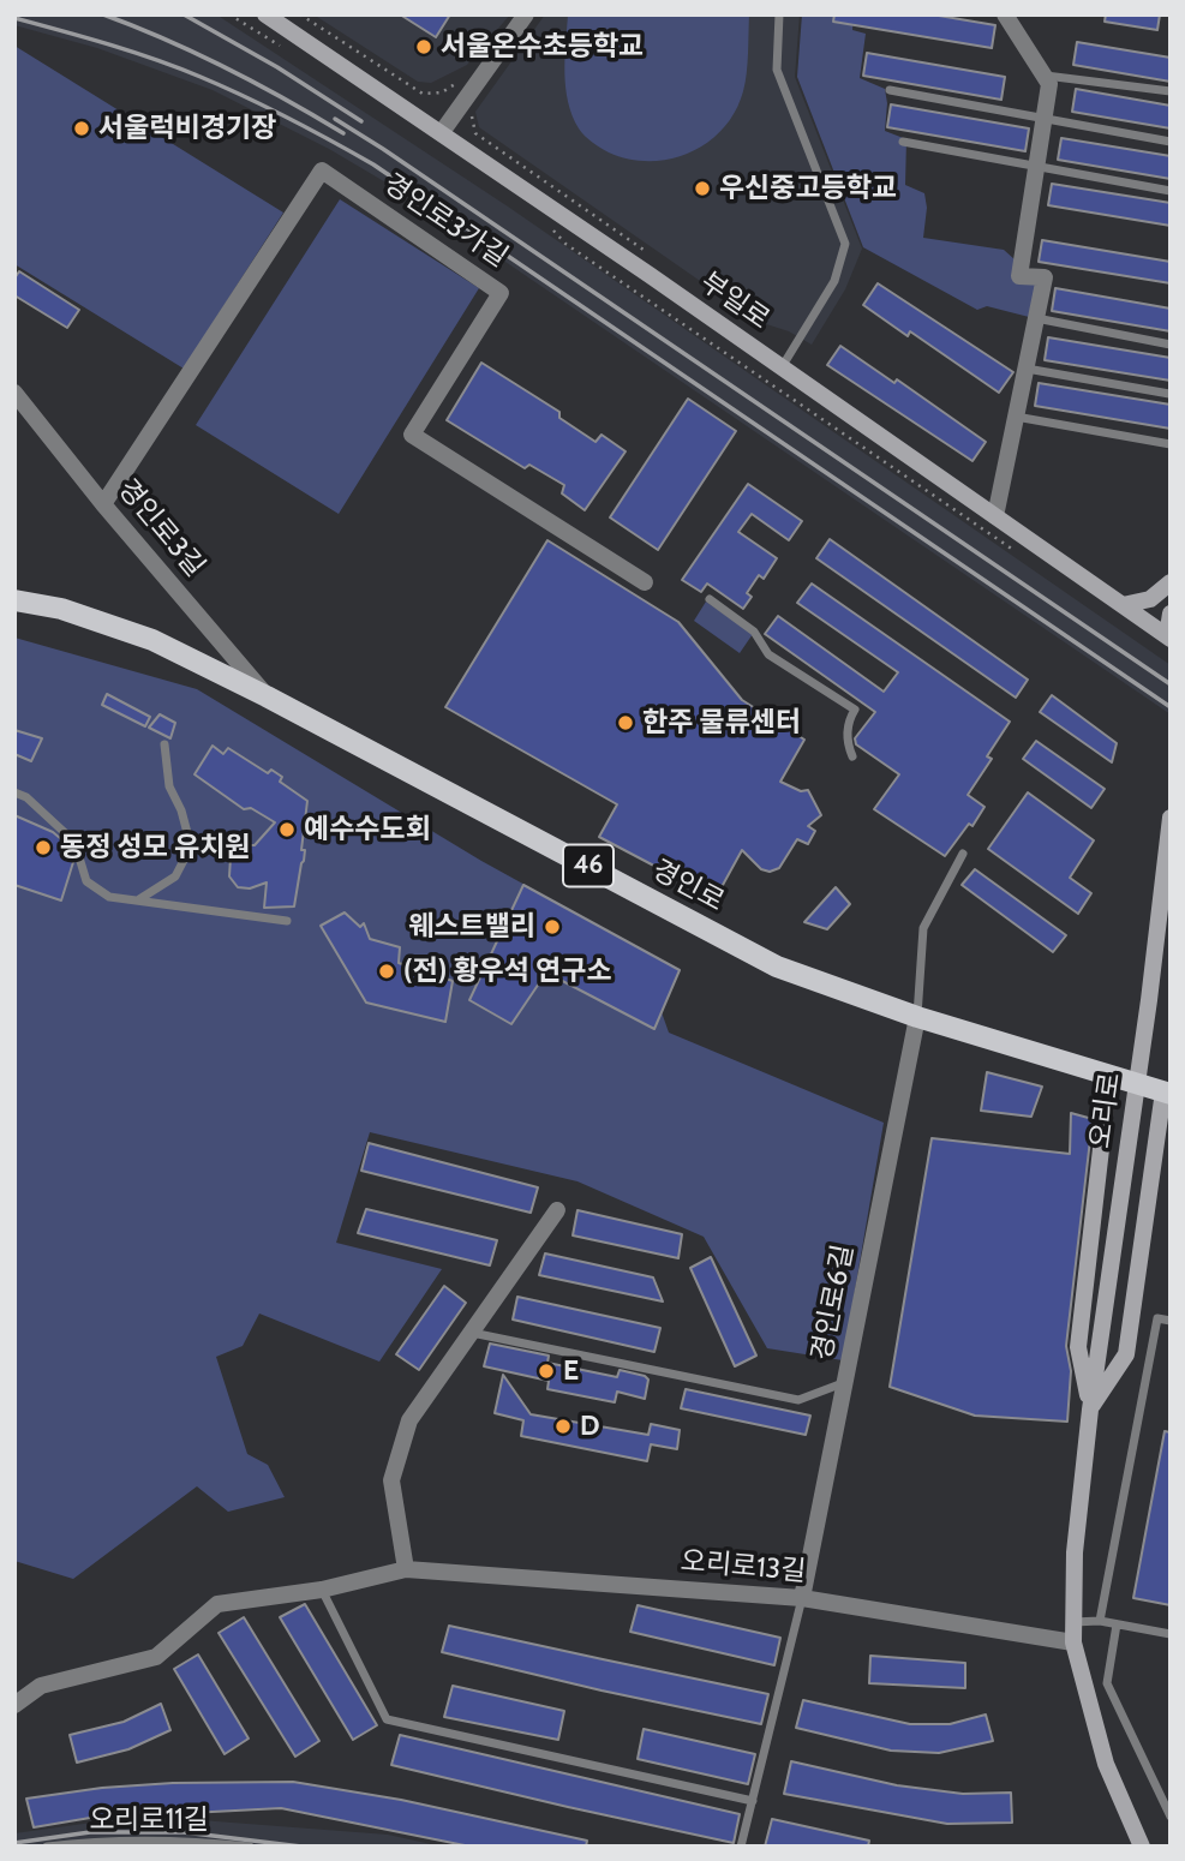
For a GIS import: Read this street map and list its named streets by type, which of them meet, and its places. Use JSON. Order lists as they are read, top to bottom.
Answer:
{
  "streets": {
    "main road": [
      "부일로",
      "46",
      "경인로",
      "오리로"
    ],
    "street": [
      "경인로3가길",
      "경인로3길",
      "경인로6길",
      "오리로13길"
    ],
    "lane": ["오리로11길"]
  },
  "crossings": [
    ["경인로3가길", "경인로3길"],
    ["경인로3길", "경인로"],
    ["경인로", "오리로"],
    ["경인로", "경인로6길"],
    ["오리로", "오리로13길"],
    ["경인로6길", "오리로13길"]
  ],
  "places": [
    "서울온수초등학교",
    "서울럭비경기장",
    "우신중고등학교",
    "한주 물류센터",
    "예수수도회",
    "동정 성모 유치원",
    "웨스트밸리",
    "(전) 황우석 연구소",
    "E",
    "D"
  ]
}
